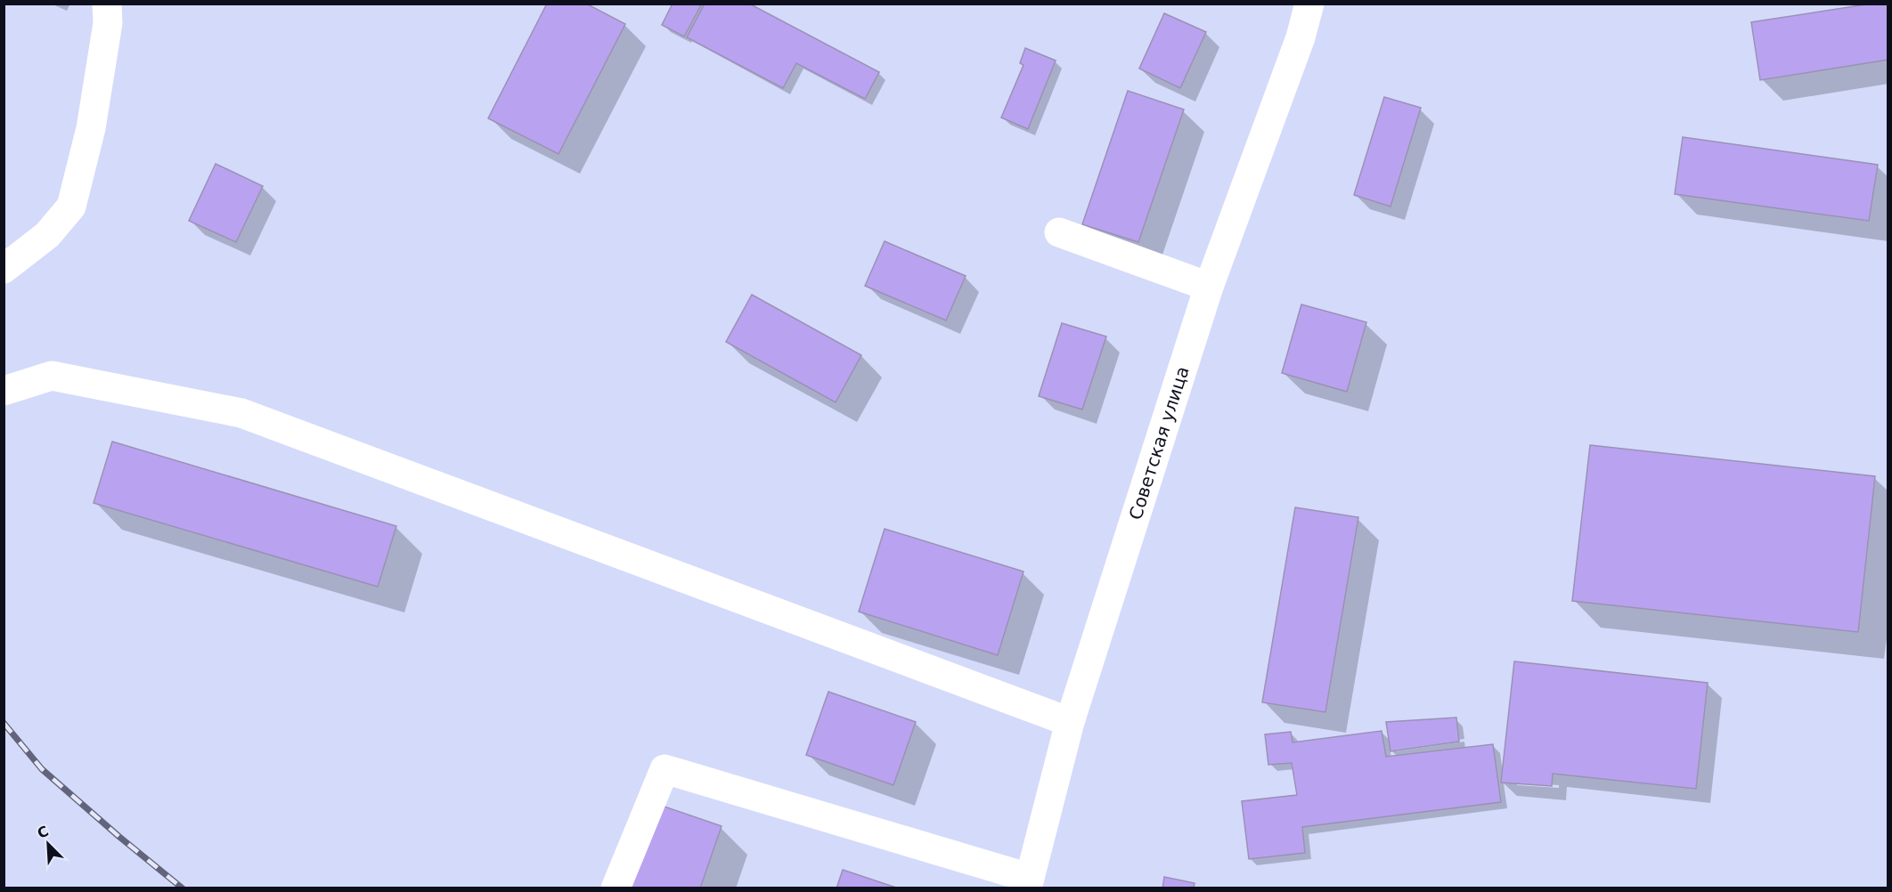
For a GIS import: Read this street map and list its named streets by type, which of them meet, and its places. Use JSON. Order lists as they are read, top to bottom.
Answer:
{
  "streets": {
    "street": ["Советская улица"]
  },
  "north": "top left"
}
